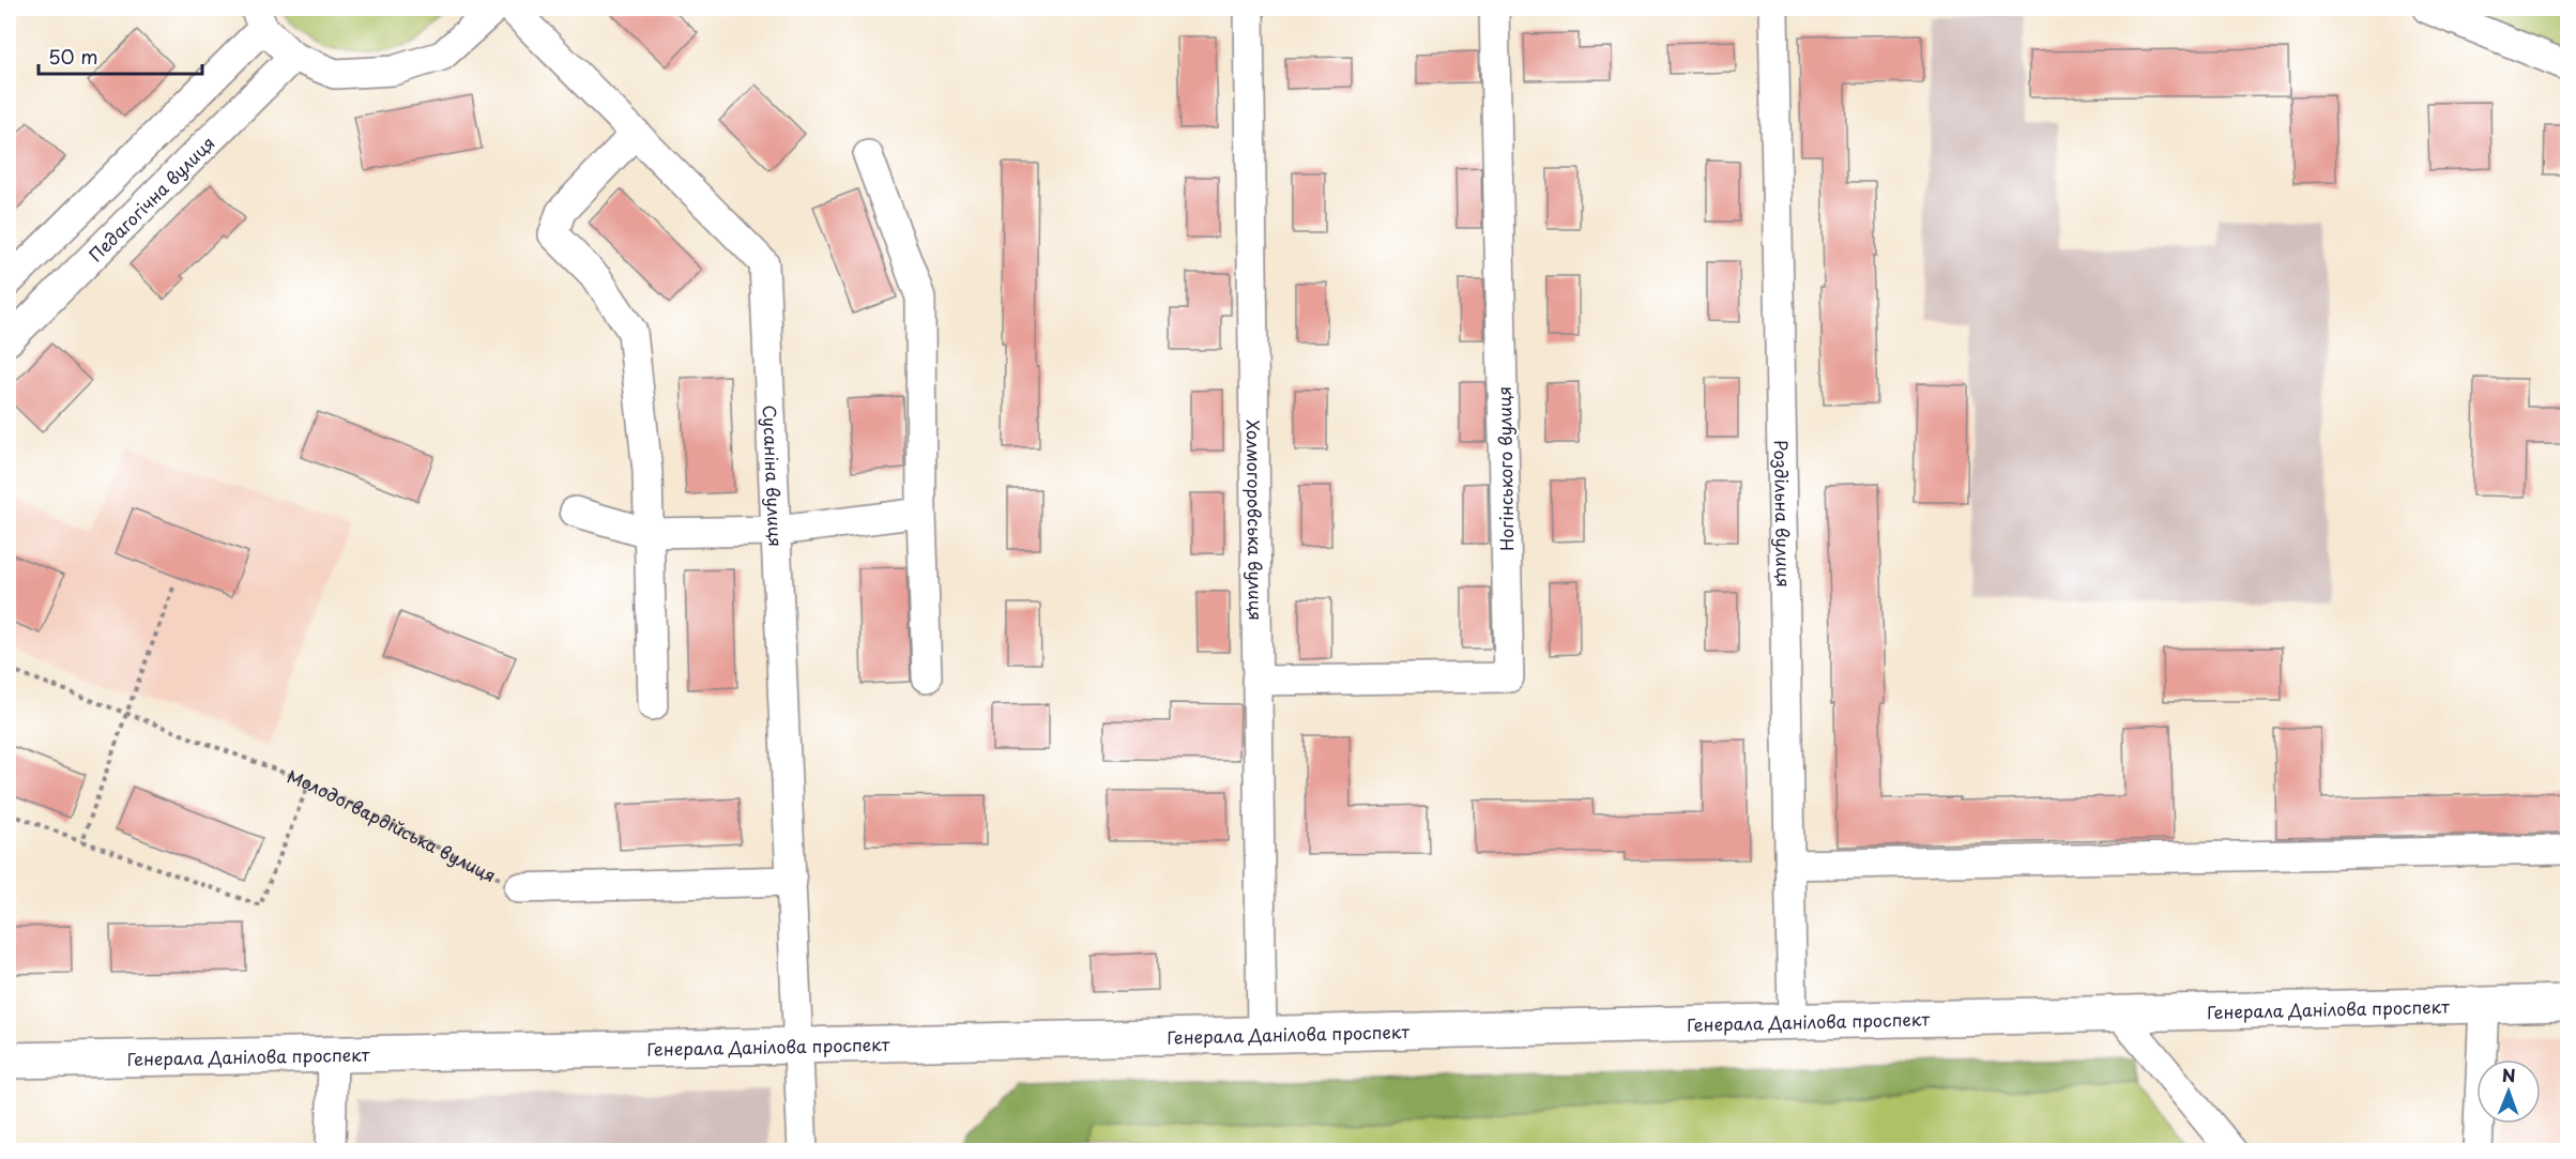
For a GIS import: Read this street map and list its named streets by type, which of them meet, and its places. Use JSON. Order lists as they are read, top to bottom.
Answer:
{
  "streets": {
    "main road": ["Генерала Данілова проспект"],
    "street": [
      "Педагогічна вулиця",
      "Ногінського вулиця",
      "Сусаніна вулиця",
      "Роздільна вулиця",
      "Холмогоровська вулиця",
      "Молодогвардійська вулиця"
    ]
  },
  "crossings": [
    ["Ногінського вулиця", "Холмогоровська вулиця"],
    ["Сусаніна вулиця", "Молодогвардійська вулиця"],
    ["Сусаніна вулиця", "Генерала Данілова проспект"],
    ["Роздільна вулиця", "Генерала Данілова проспект"],
    ["Холмогоровська вулиця", "Генерала Данілова проспект"]
  ],
  "scale_bar": "50 m",
  "north": "top"
}
